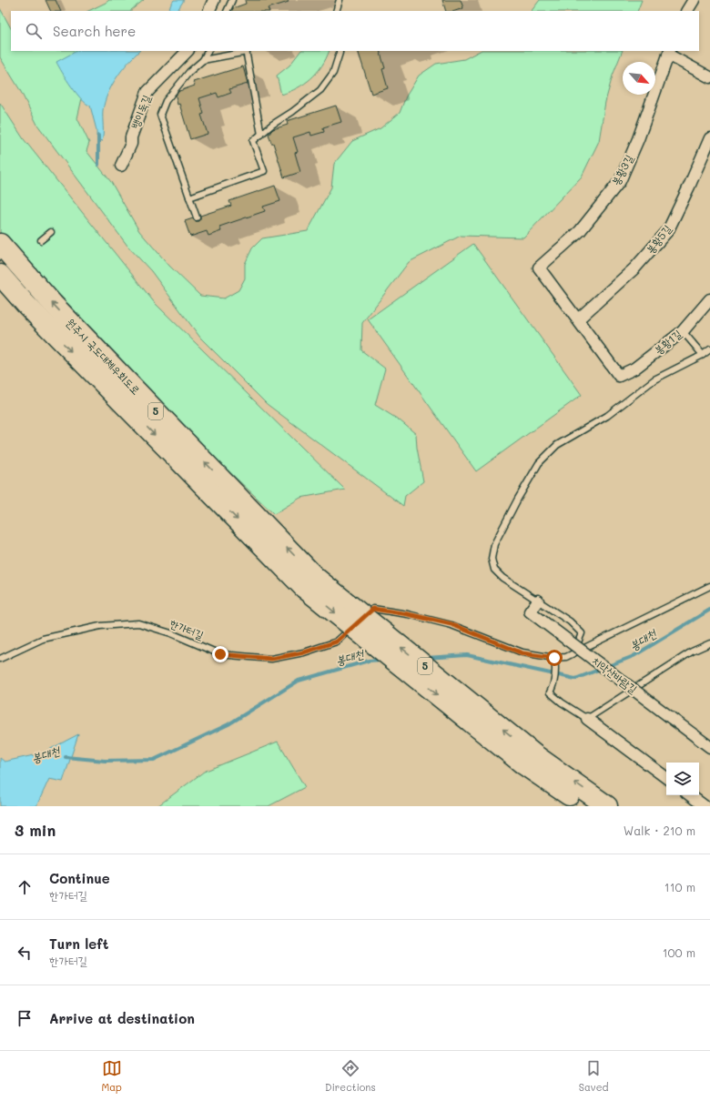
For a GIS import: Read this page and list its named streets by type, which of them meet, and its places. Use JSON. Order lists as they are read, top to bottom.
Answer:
{
  "streets": {
    "highway": ["원주시 국도대체우회도로", "5"],
    "street": [
      "뱅이둑길",
      "봉황3길",
      "봉황5길",
      "봉황1길",
      "치악산바람길"
    ],
    "lane": ["한가터길"]
  },
  "crossings": [
    ["봉황3길", "봉황5길"],
    ["봉황3길", "봉황1길"],
    ["봉황5길", "봉황1길"],
    ["원주시 국도대체우회도로", "5"]
  ],
  "water": ["봉대천"],
  "north": "bottom right",
  "page": {
    "search": "Search here",
    "heading": ["3 min", "Walk · 210 m"],
    "list": [
      ["Continue", "한가터길", "110 m"],
      ["Turn left", "한가터길", "100 m"],
      "Arrive at destination"
    ],
    "nav": ["Map", "Directions", "Saved"]
  }
}
